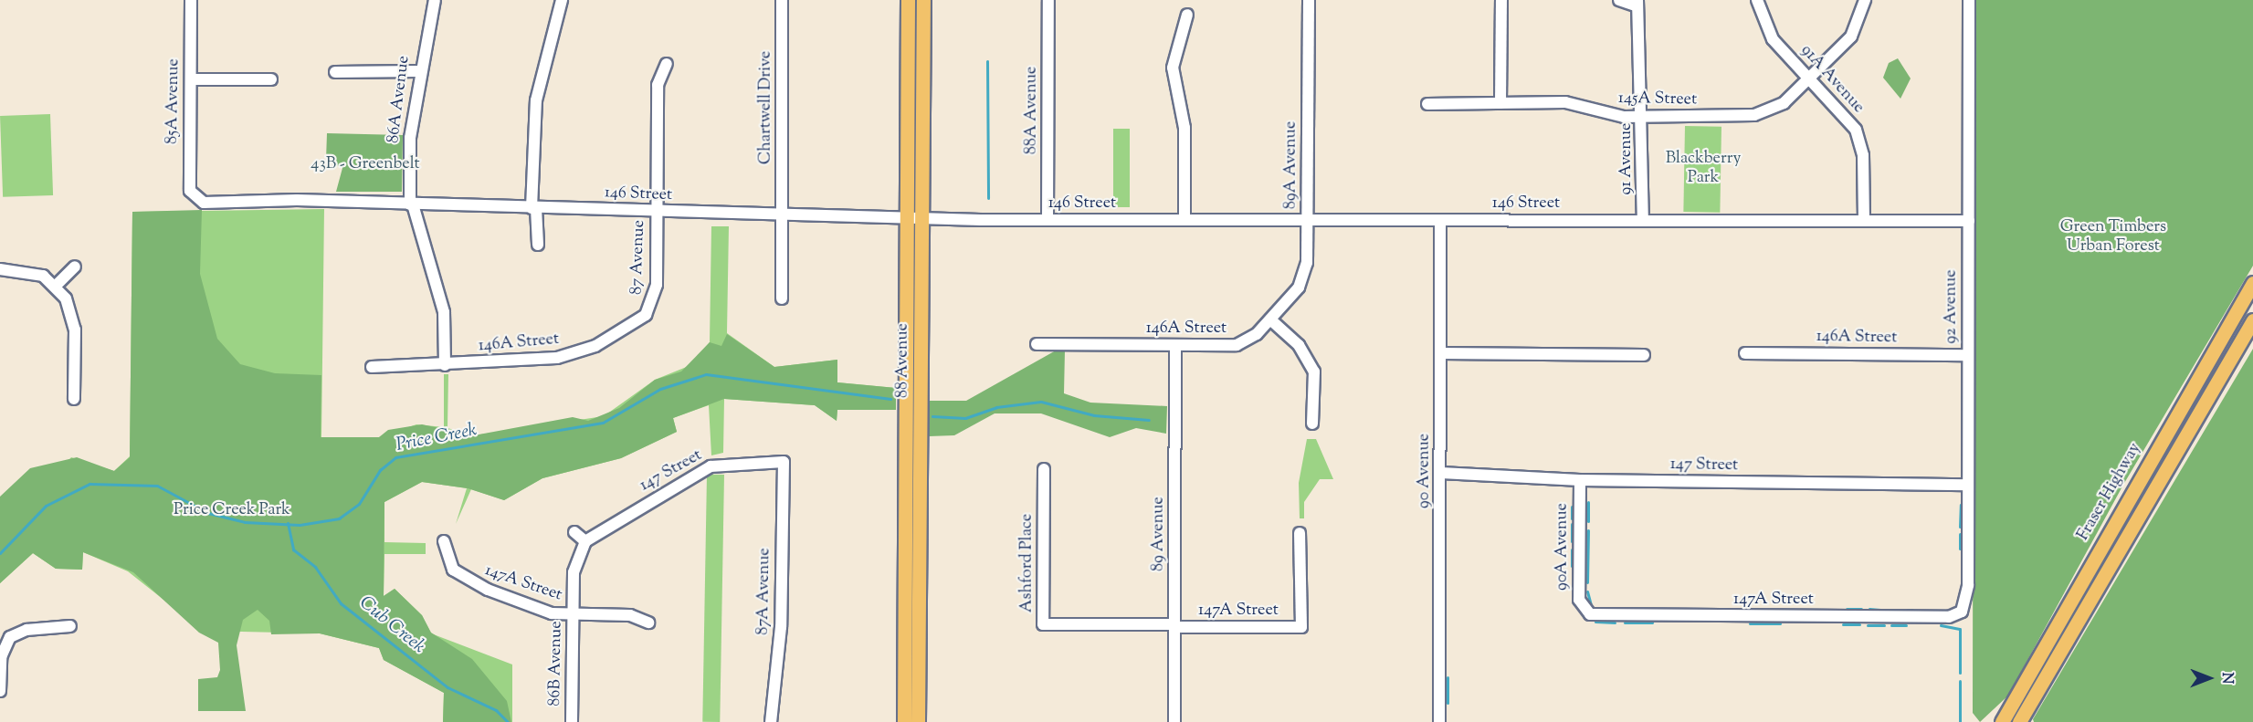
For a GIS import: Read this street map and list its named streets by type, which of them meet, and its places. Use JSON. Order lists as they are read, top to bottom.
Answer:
{
  "streets": {
    "main road": ["88 Avenue", "Fraser Highway"],
    "street": [
      "91A Avenue",
      "86A Avenue",
      "145A Street",
      "85A Avenue",
      "Chartwell Drive",
      "88A Avenue",
      "91 Avenue",
      "89A Avenue",
      "146 Street",
      "87 Avenue",
      "92 Avenue",
      "146A Street",
      "147 Street",
      "90 Avenue",
      "89 Avenue",
      "90A Avenue",
      "Ashford Place",
      "147A Street",
      "87A Avenue",
      "86B Avenue"
    ]
  },
  "crossings": [
    ["91A Avenue", "145A Street"],
    ["91A Avenue", "146 Street"],
    ["86A Avenue", "146 Street"],
    ["86A Avenue", "146A Street"],
    ["145A Street", "91 Avenue"],
    ["85A Avenue", "146 Street"],
    ["Chartwell Drive", "146 Street"],
    ["88A Avenue", "146 Street"],
    ["91 Avenue", "146 Street"],
    ["89A Avenue", "146 Street"],
    ["89A Avenue", "146A Street"],
    ["146 Street", "87 Avenue"],
    ["146 Street", "92 Avenue"],
    ["146 Street", "88 Avenue"],
    ["146 Street", "90 Avenue"],
    ["87 Avenue", "146A Street"],
    ["92 Avenue", "146A Street"],
    ["92 Avenue", "147 Street"],
    ["92 Avenue", "147A Street"],
    ["146A Street", "89 Avenue"],
    ["147 Street", "90 Avenue"],
    ["147 Street", "90A Avenue"],
    ["147 Street", "87A Avenue"],
    ["147 Street", "86B Avenue"],
    ["89 Avenue", "Ashford Place"],
    ["89 Avenue", "147A Street"],
    ["90A Avenue", "147A Street"],
    ["Ashford Place", "147A Street"],
    ["147A Street", "86B Avenue"]
  ],
  "water": ["Price Creek", "Cub Creek"],
  "parks": [
    "Blackberry Park",
    "43B - Greenbelt",
    "Green Timbers Urban Forest",
    "Price Creek Park"
  ],
  "north": "right"
}
